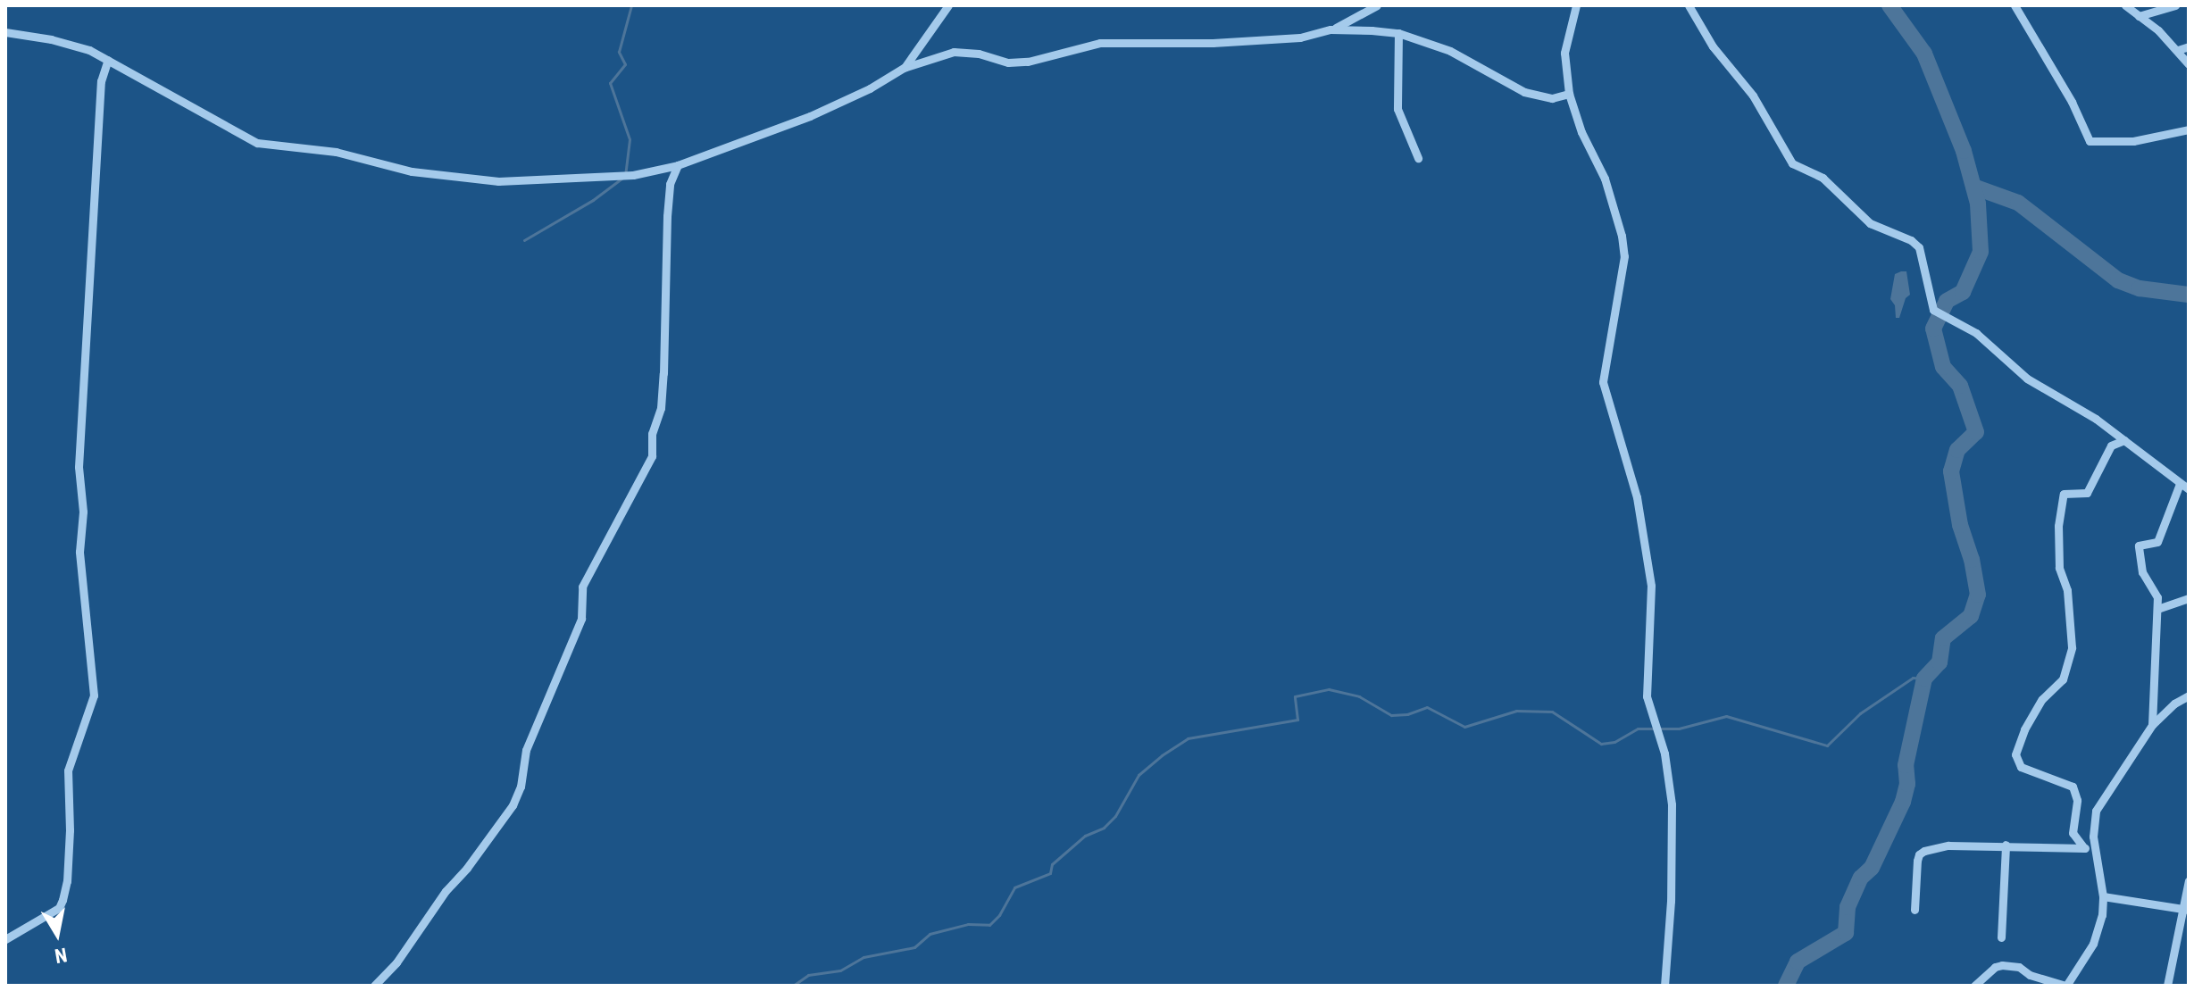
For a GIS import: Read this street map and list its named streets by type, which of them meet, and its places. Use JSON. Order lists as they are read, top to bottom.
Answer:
{
  "north": "bottom"
}
